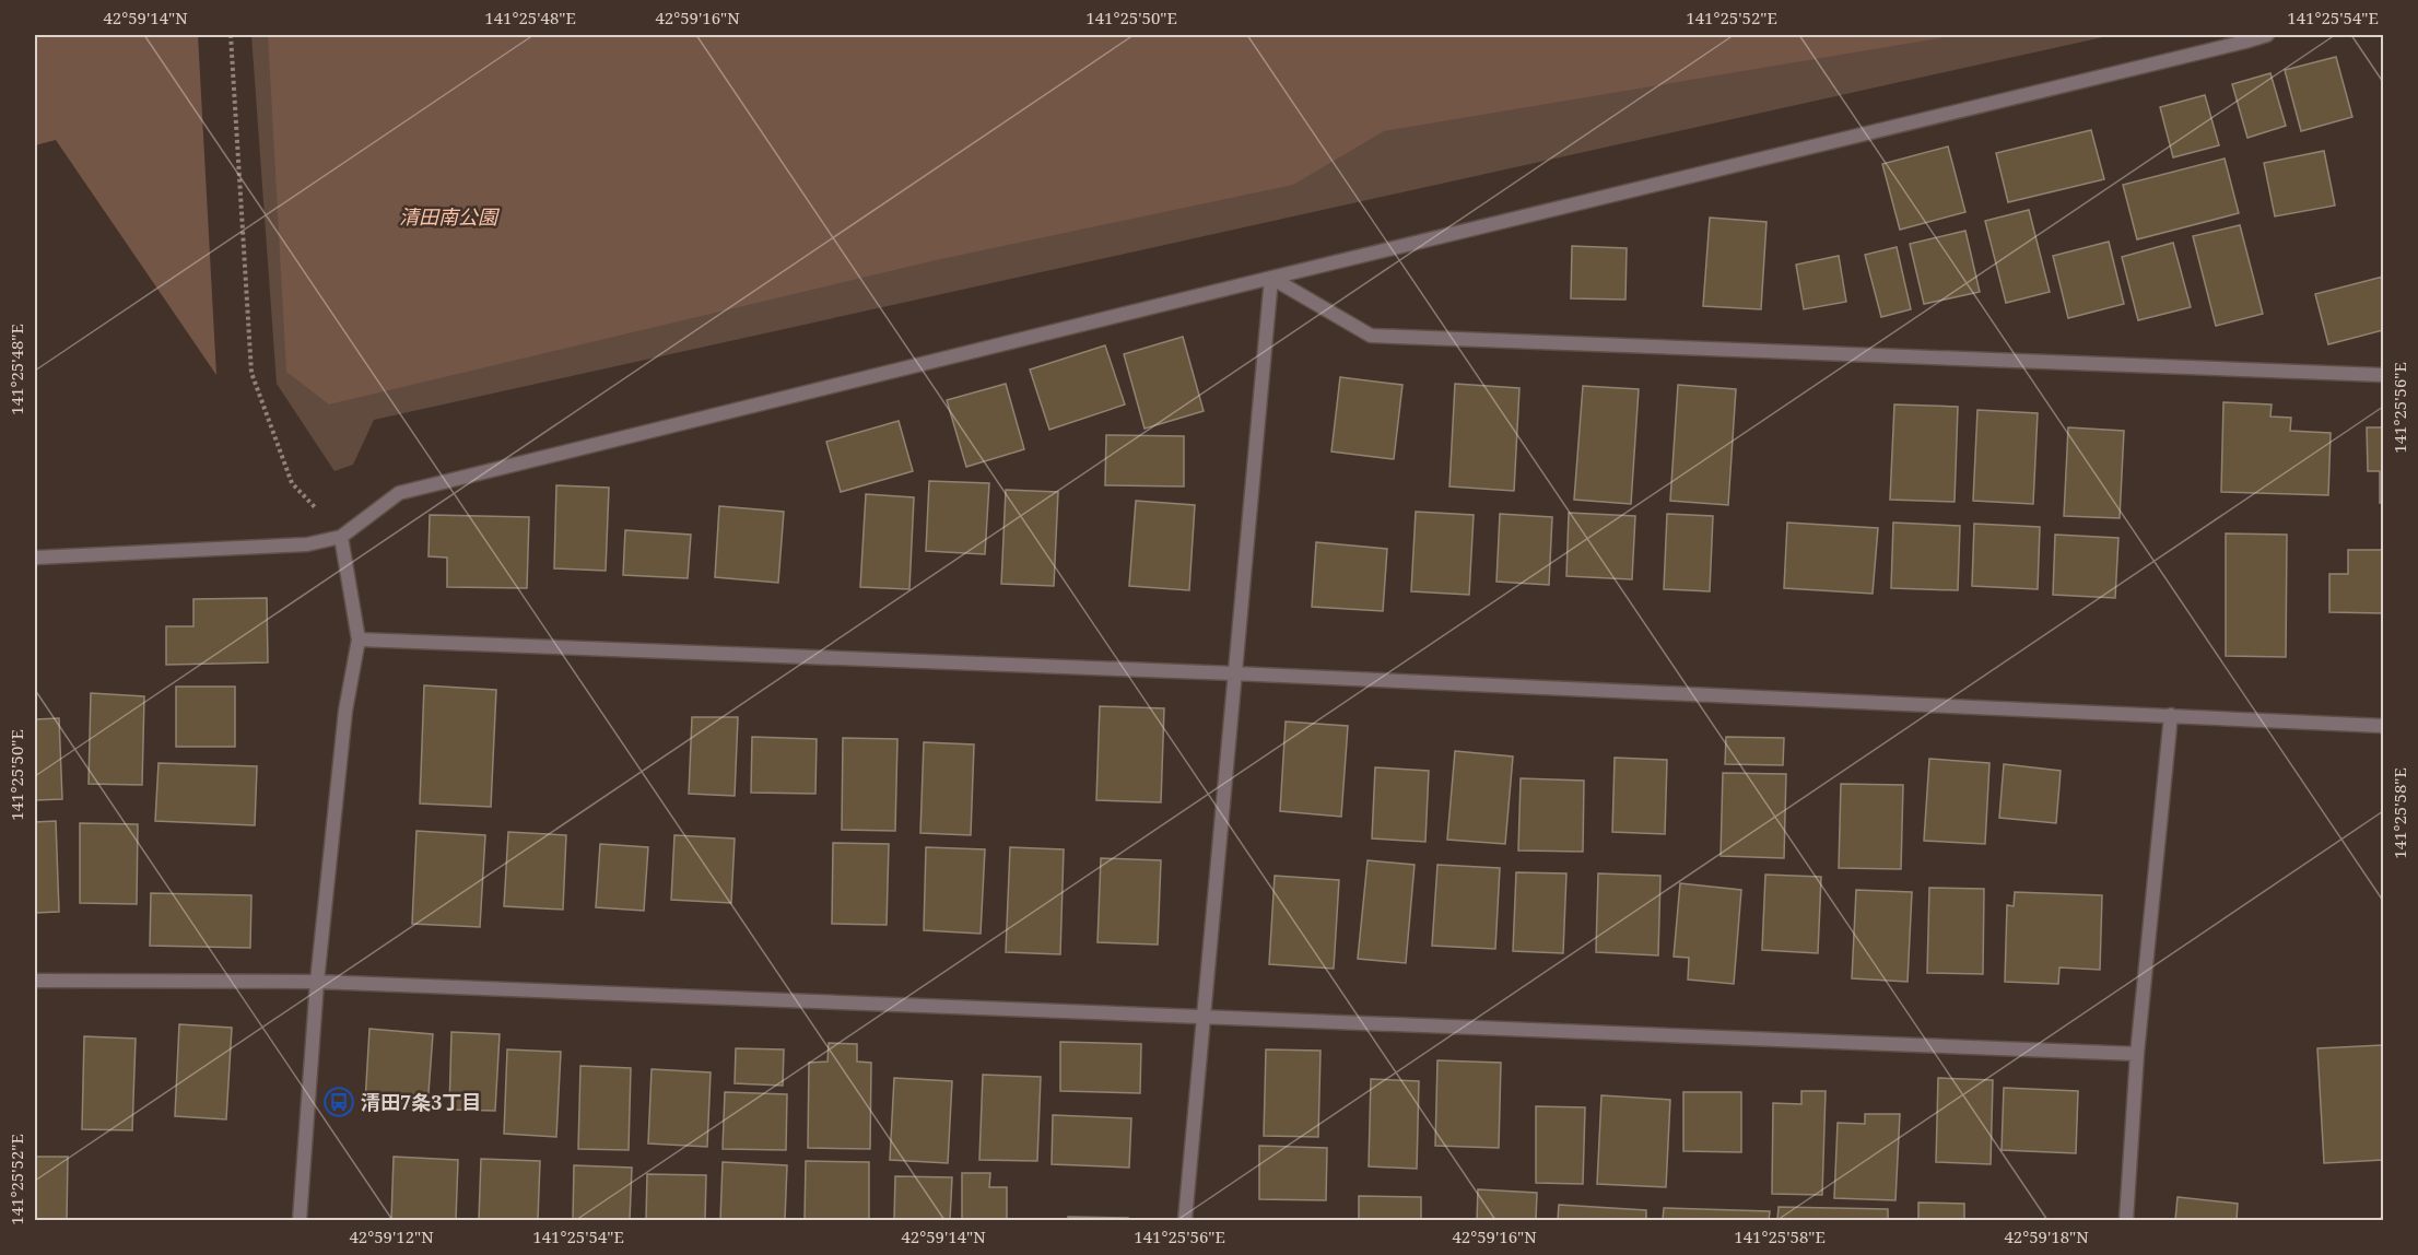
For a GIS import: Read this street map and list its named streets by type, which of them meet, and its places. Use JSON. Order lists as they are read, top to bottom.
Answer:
{
  "parks": ["清田南公園"],
  "places": {
    "bus stop": ["清田7条3丁目"]
  },
  "coordinates": [
    "42°59'14\"N",
    "141°25'48\"E",
    "42°59'16\"N",
    "141°25'50\"E",
    "141°25'52\"E",
    "141°25'54\"E",
    "141°25'56\"E",
    "141°25'58\"E",
    "42°59'12\"N",
    "42°59'18\"N"
  ]
}
